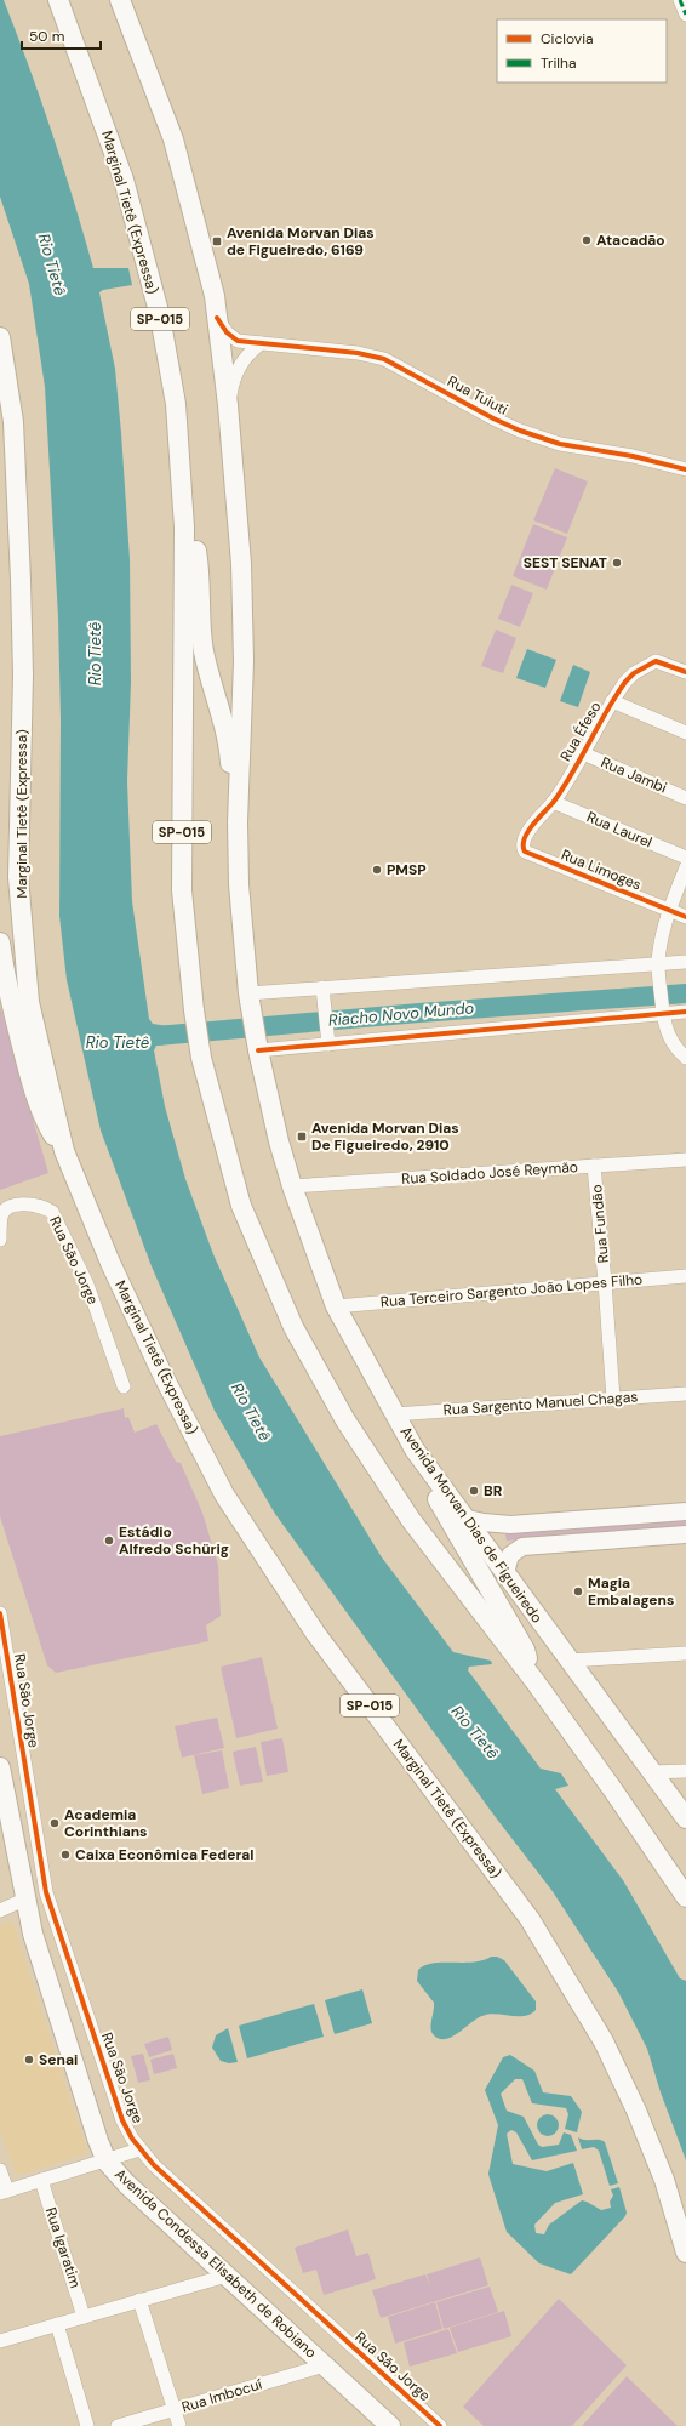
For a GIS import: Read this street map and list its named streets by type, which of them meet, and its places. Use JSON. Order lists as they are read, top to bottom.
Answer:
{
  "streets": {
    "highway": [
      "Marginal Tietê (Expressa)",
      "SP-015",
      "Avenida Morvan Dias de Figueiredo",
      "Avenida Condessa Elisabeth de Robiano"
    ],
    "street": [
      "Rua Tuiuti",
      "Rua Éfeso",
      "Rua Jambi",
      "Rua Laurel",
      "Rua Limoges",
      "Rua Soldado José Reymão",
      "Rua Fundão",
      "Rua São Jorge",
      "Rua Terceiro Sargento João Lopes Filho",
      "Rua Sargento Manuel Chagas",
      "Rua Igaratim",
      "Rua Imbocuí"
    ]
  },
  "crossings": [
    ["Marginal Tietê (Expressa)", "SP-015"],
    ["Rua Tuiuti", "Avenida Morvan Dias de Figueiredo"],
    ["Rua Éfeso", "Rua Jambi"],
    ["Rua Éfeso", "Rua Laurel"],
    ["Rua Éfeso", "Rua Limoges"],
    ["Rua Soldado José Reymão", "Rua Fundão"],
    ["Rua Soldado José Reymão", "Avenida Morvan Dias de Figueiredo"],
    ["Rua Fundão", "Rua Terceiro Sargento João Lopes Filho"],
    ["Rua Fundão", "Rua Sargento Manuel Chagas"],
    ["Rua Terceiro Sargento João Lopes Filho", "Avenida Morvan Dias de Figueiredo"],
    ["Rua Sargento Manuel Chagas", "Avenida Morvan Dias de Figueiredo"],
    ["Avenida Condessa Elisabeth de Robiano", "Rua Imbocuí"]
  ],
  "water": ["Rio Tietê", "Riacho Novo Mundo"],
  "places": {
    "other": [
      "Atacadão",
      "SEST SENAT",
      "PMSP",
      "BR",
      "Estádio Alfredo Schürig",
      "Magia Embalagens",
      "Academia Corinthians",
      "Caixa Econômica Federal",
      "Senai"
    ],
    "transit": ["Avenida Morvan Dias de Figueiredo, 6169", "Avenida Morvan Dias De Figueiredo, 2910"]
  },
  "legend": ["Ciclovia", "Trilha"],
  "scale_bar": "50 m"
}
